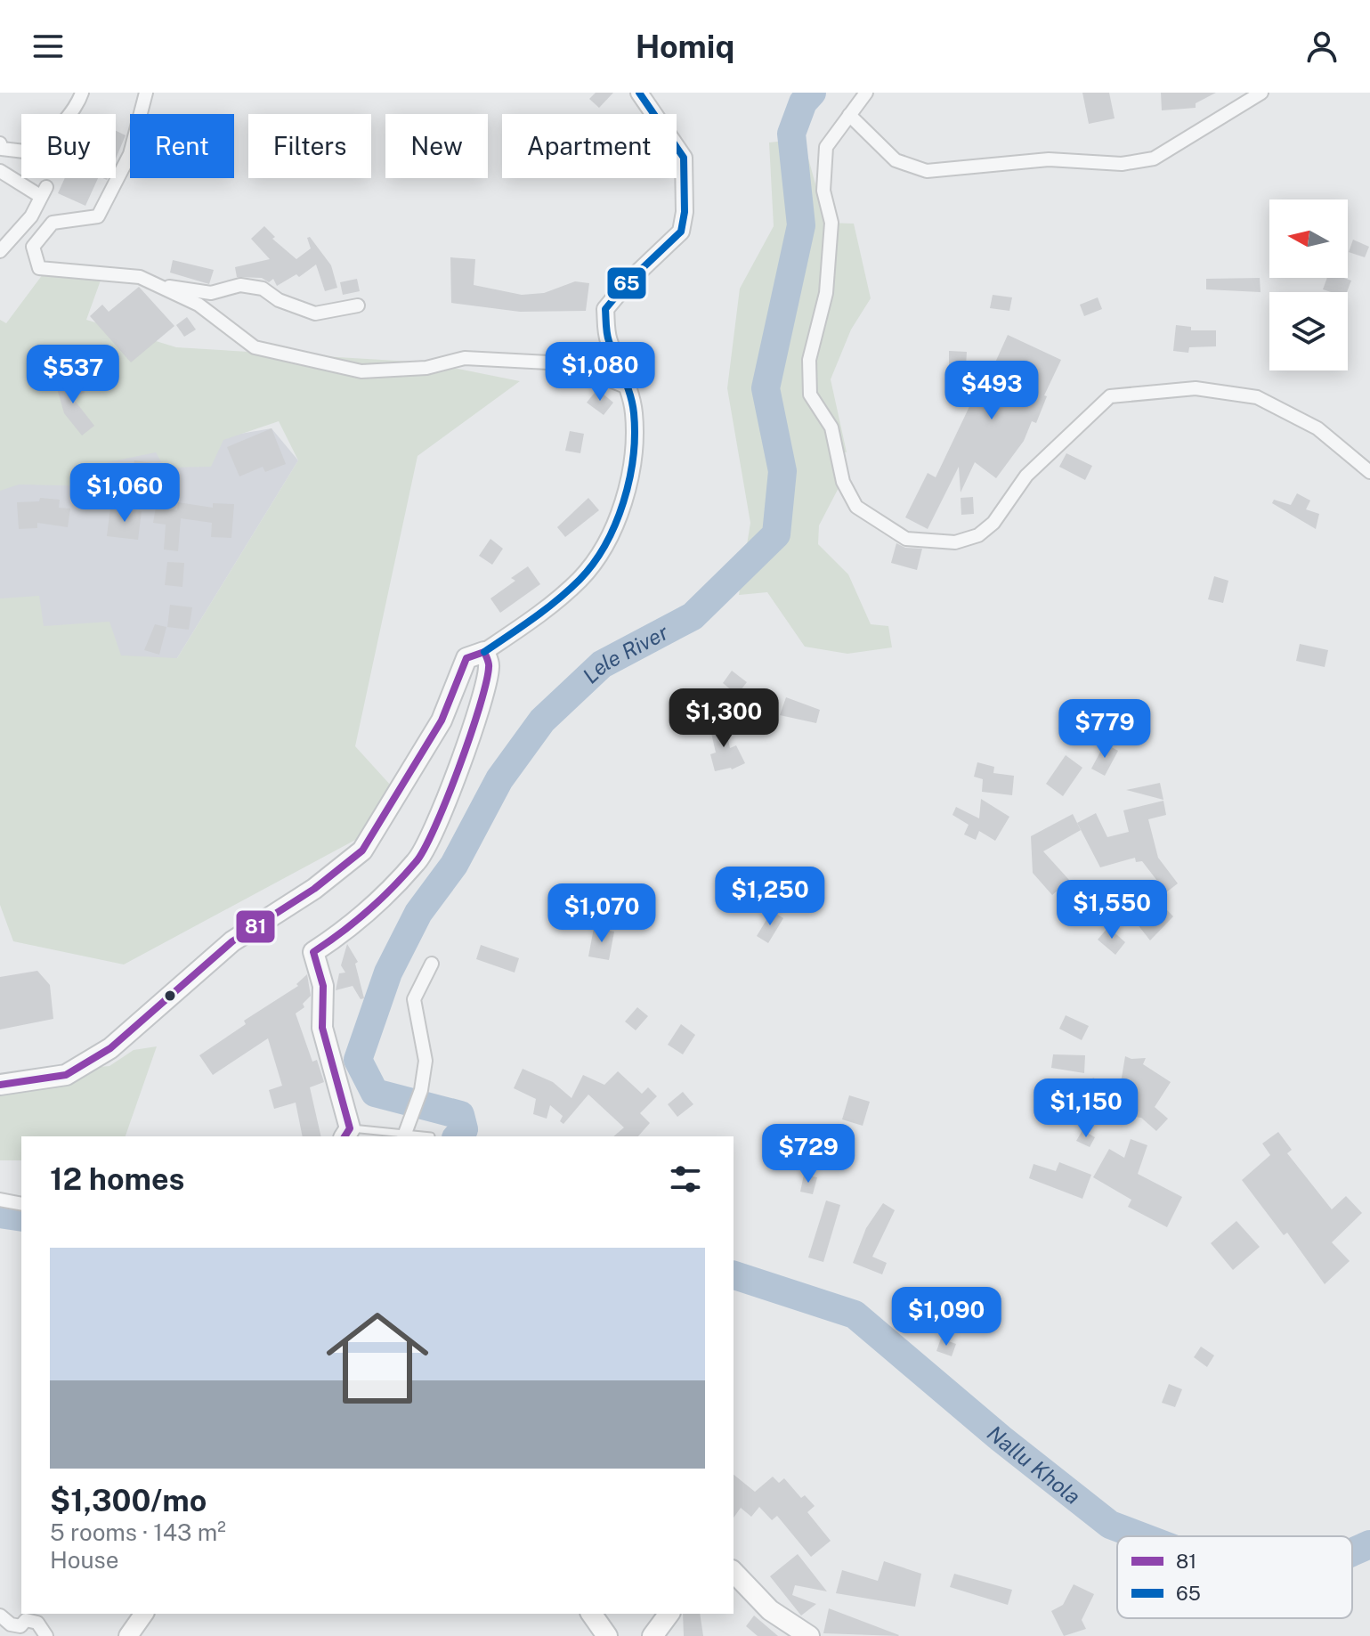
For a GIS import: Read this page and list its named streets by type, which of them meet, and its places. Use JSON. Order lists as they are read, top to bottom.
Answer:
{
  "water": ["Lele River", "Nallu Khola"],
  "lines": ["transit line 65", "transit line 81"],
  "legend": ["81", "65"],
  "north": "left",
  "page": {
    "header": "Homiq",
    "chip": [
      "Buy",
      "Rent",
      "Filters",
      "New",
      "Apartment"
    ],
    "price": [
      "$1,080",
      "$537",
      "$493",
      "$1,060",
      "$1,300",
      "$779",
      "$1,250",
      "$1,550",
      "$1,070",
      "$1,150",
      "$729",
      "$1,090"
    ],
    "heading": "12 homes",
    "list": [
      {
        "name": "$1,300/mo",
        "note": "5 rooms · 143 m² · House"
      }
    ]
  }
}
